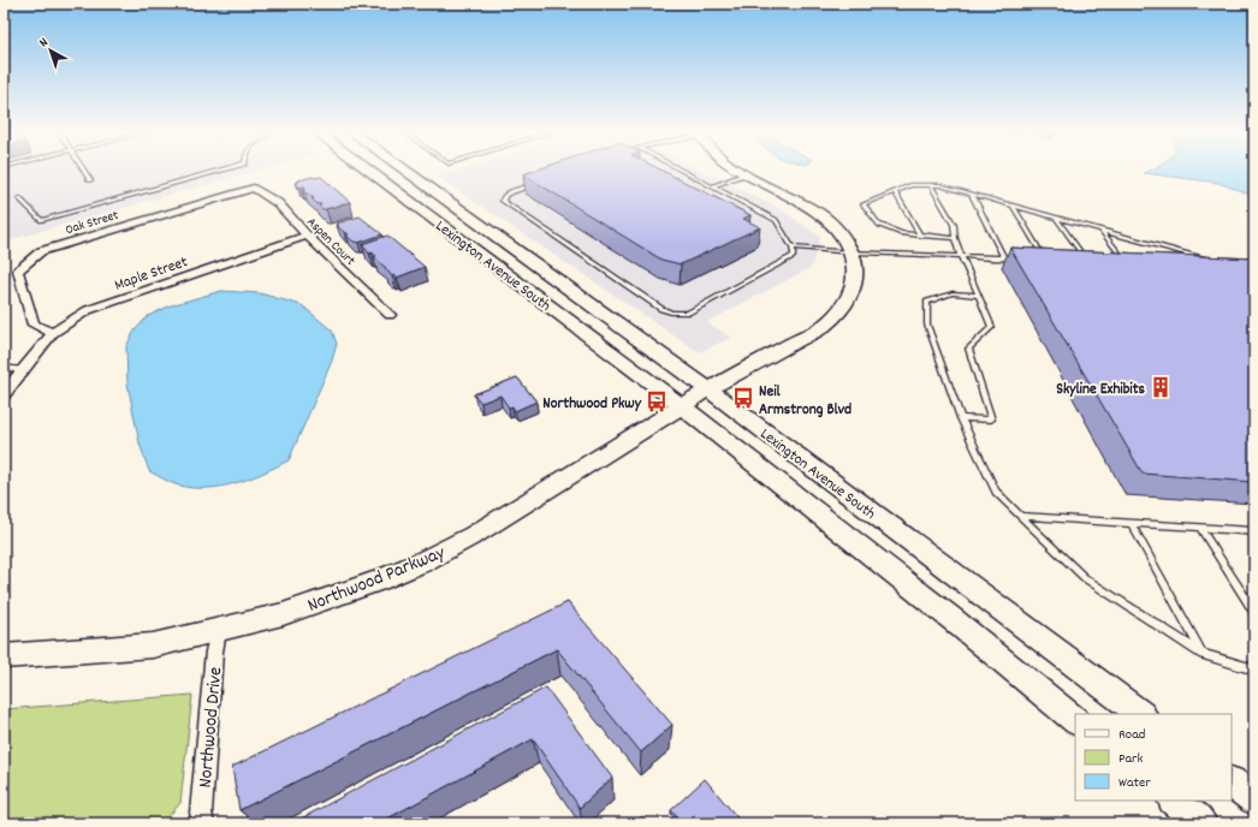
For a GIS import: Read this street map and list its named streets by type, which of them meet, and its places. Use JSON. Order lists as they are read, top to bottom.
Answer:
{
  "streets": {
    "street": [
      "Oak Street",
      "Aspen Court",
      "Lexington Avenue South",
      "Maple Street",
      "Northwood Parkway",
      "Northwood Drive"
    ]
  },
  "crossings": [
    ["Oak Street", "Aspen Court"],
    ["Oak Street", "Maple Street"],
    ["Aspen Court", "Maple Street"],
    ["Lexington Avenue South", "Northwood Parkway"],
    ["Northwood Parkway", "Northwood Drive"]
  ],
  "places": {
    "building": ["Skyline Exhibits"],
    "bus stop": ["Neil Armstrong Blvd", "Northwood Pkwy"]
  },
  "legend": ["Road", "Park", "Water"],
  "north": "top left"
}
